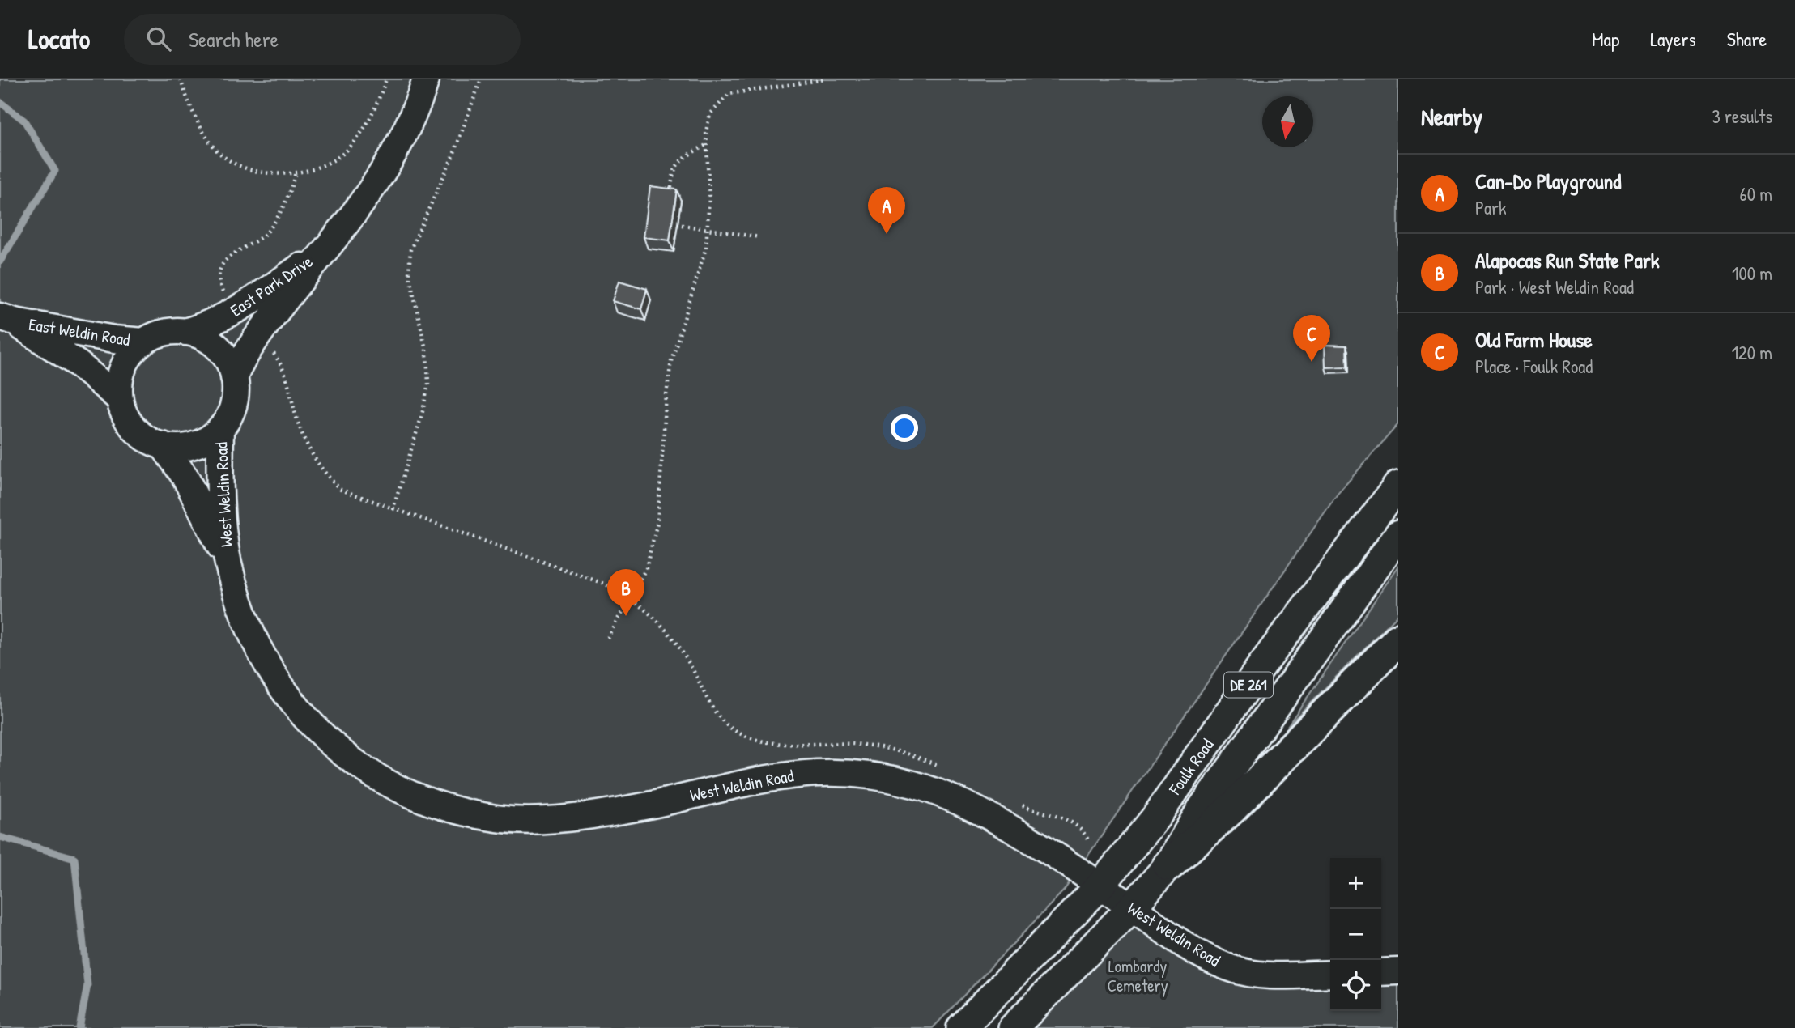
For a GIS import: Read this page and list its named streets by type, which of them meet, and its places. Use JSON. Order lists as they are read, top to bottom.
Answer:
{
  "streets": {
    "main road": ["DE 261", "Foulk Road"],
    "street": ["East Park Drive", "East Weldin Road", "West Weldin Road"]
  },
  "crossings": [
    ["East Park Drive", "East Weldin Road"],
    ["East Park Drive", "West Weldin Road"],
    ["East Weldin Road", "West Weldin Road"],
    ["West Weldin Road", "Foulk Road"]
  ],
  "parks": ["Lombardy Cemetery"],
  "north": "bottom",
  "page": {
    "header": "Locato",
    "search": "Search here",
    "nav": ["Map", "Layers", "Share"],
    "heading": ["Nearby", "3 results"],
    "list": [
      {
        "mark": "A",
        "name": "Can-Do Playground",
        "note": "Park",
        "value": "60 m"
      },
      {
        "mark": "B",
        "name": "Alapocas Run State Park",
        "note": "Park · West Weldin Road",
        "value": "100 m"
      },
      {
        "mark": "C",
        "name": "Old Farm House",
        "note": "Place · Foulk Road",
        "value": "120 m"
      }
    ],
    "pins": ["A", "C", "B"],
    "map_buttons": ["+", "−"]
  }
}
